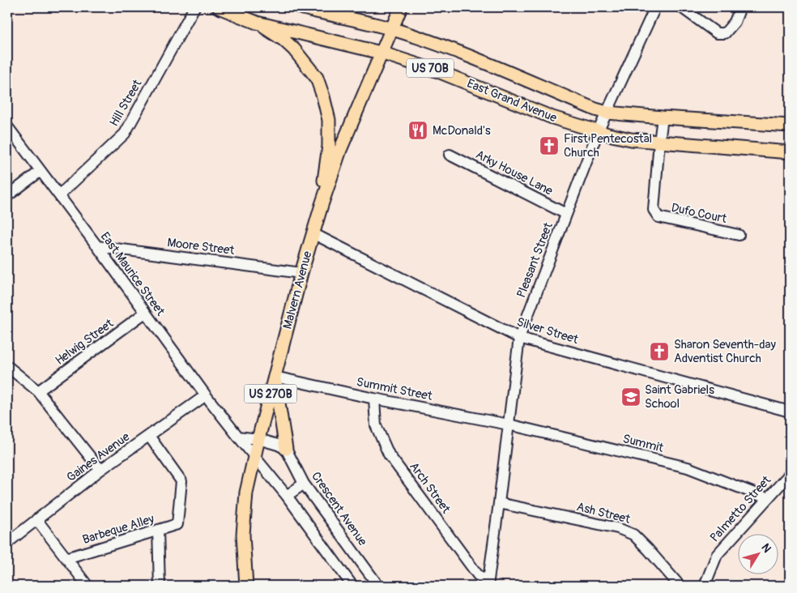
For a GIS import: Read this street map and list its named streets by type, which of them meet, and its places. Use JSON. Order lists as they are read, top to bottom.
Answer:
{
  "streets": {
    "main road": [
      "US 70B",
      "East Grand Avenue",
      "Malvern Avenue",
      "US 270B"
    ],
    "street": [
      "Hill Street",
      "Arky House Lane",
      "Dufo Court",
      "Moore Street",
      "Pleasant Street",
      "East Maurice Street",
      "Silver Street",
      "Helwig Street",
      "Summit Street",
      "Summit",
      "Gaines Avenue",
      "Arch Street",
      "Crescent Avenue",
      "Palmetto Street",
      "Ash Street",
      "Barbeque Alley"
    ]
  },
  "crossings": [
    ["East Grand Avenue", "Dufo Court"],
    ["East Grand Avenue", "Pleasant Street"],
    ["East Grand Avenue", "Malvern Avenue"],
    ["East Grand Avenue", "US 270B"],
    ["Hill Street", "East Maurice Street"],
    ["Arky House Lane", "Pleasant Street"],
    ["Moore Street", "East Maurice Street"],
    ["Moore Street", "Malvern Avenue"],
    ["Pleasant Street", "Silver Street"],
    ["Pleasant Street", "Summit Street"],
    ["Pleasant Street", "Summit"],
    ["Pleasant Street", "Arch Street"],
    ["Pleasant Street", "Ash Street"],
    ["East Maurice Street", "Malvern Avenue"],
    ["East Maurice Street", "Helwig Street"],
    ["East Maurice Street", "Gaines Avenue"],
    ["Malvern Avenue", "Silver Street"],
    ["Malvern Avenue", "Summit Street"],
    ["Malvern Avenue", "US 270B"],
    ["Summit Street", "Summit"],
    ["Summit Street", "Arch Street"],
    ["Summit", "Palmetto Street"],
    ["Gaines Avenue", "Barbeque Alley"]
  ],
  "places": {
    "restaurant": ["McDonald's"],
    "church": ["First Pentecostal Church", "Sharon Seventh-day Adventist Church"],
    "school or university": ["Saint Gabriels School"]
  },
  "north": "top right"
}
